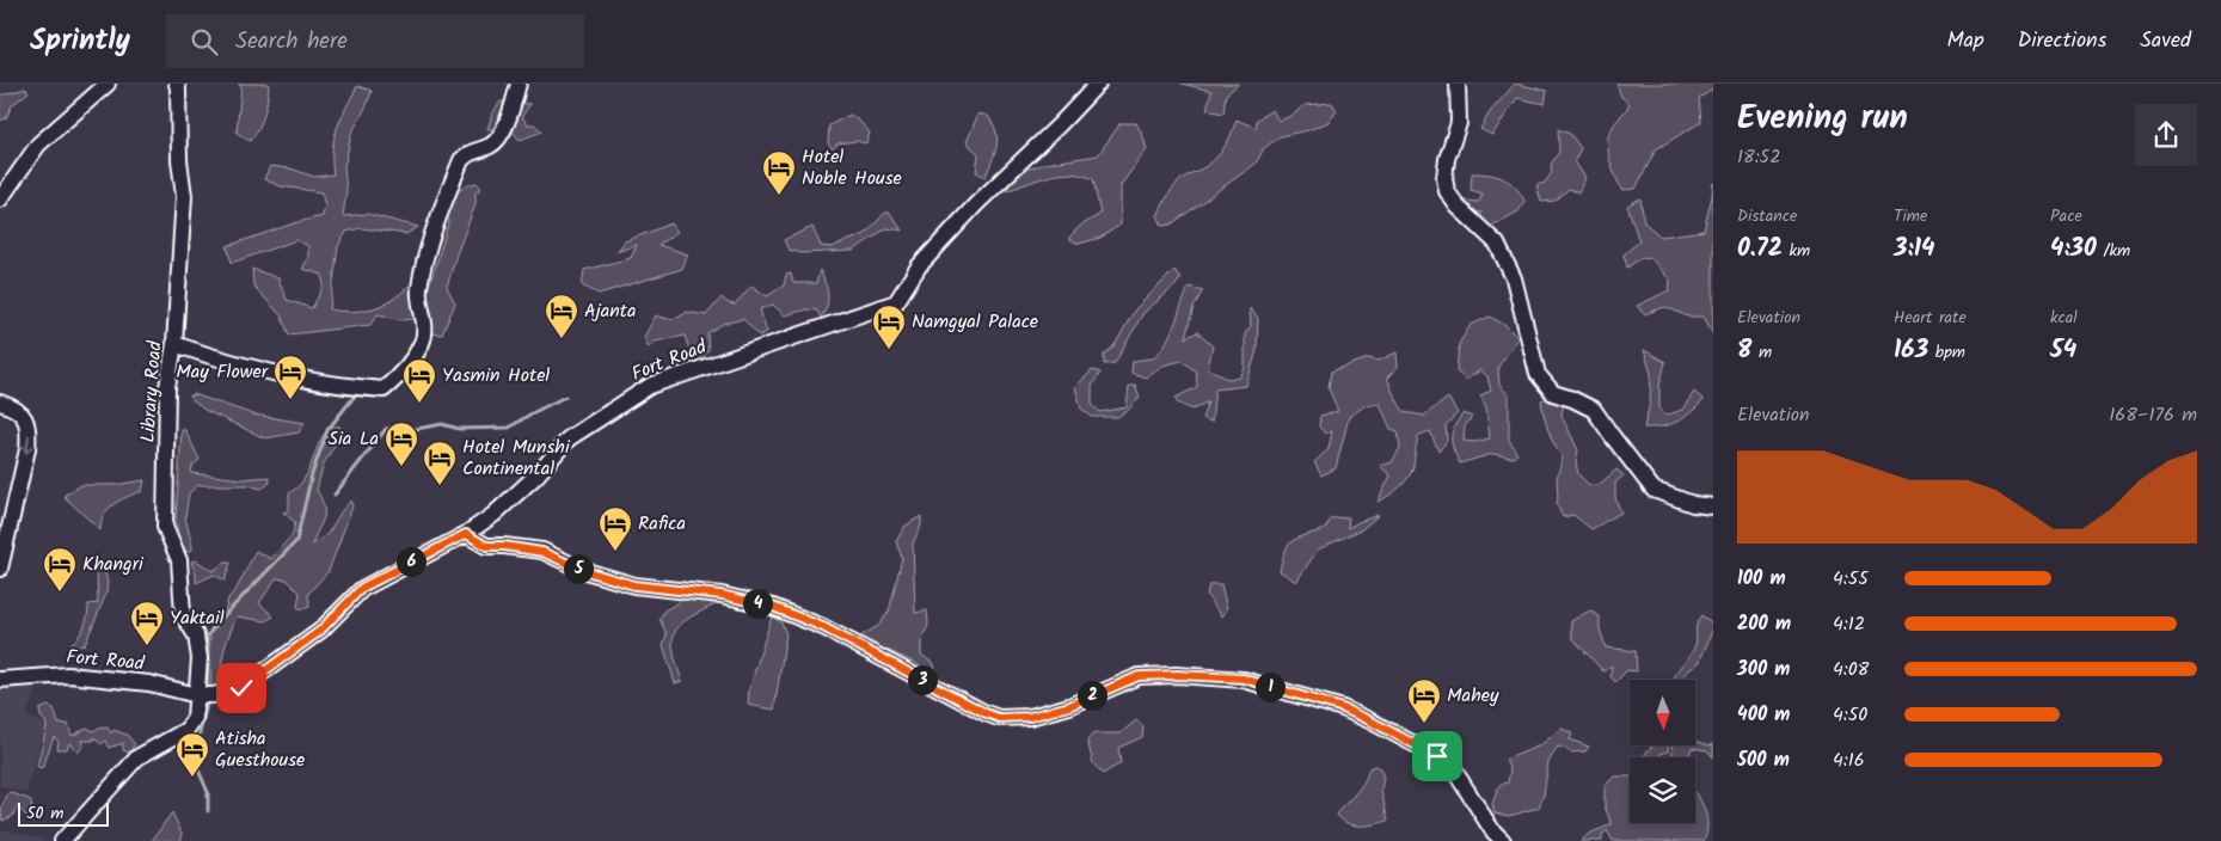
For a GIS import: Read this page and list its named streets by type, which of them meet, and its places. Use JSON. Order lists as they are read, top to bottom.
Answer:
{
  "streets": {
    "street": ["Fort Road", "Library Road"]
  },
  "crossings": [
    ["Fort Road", "Library Road"]
  ],
  "places": {
    "hotel": [
      "Hotel Noble House",
      "Ajanta",
      "Namgyal Palace",
      "May Flower",
      "Yasmin Hotel",
      "Sia La",
      "Hotel Munshi Continental",
      "Rafica",
      "Khangri",
      "Yaktail",
      "Mahey",
      "Atisha Guesthouse"
    ]
  },
  "scale_bar": "50 m",
  "north": "bottom",
  "page": {
    "header": "Sprintly",
    "search": "Search here",
    "nav": ["Map", "Directions", "Saved"],
    "heading": ["Evening run", "18:52"],
    "stats": [
      ["Distance", "0.72 km"],
      ["Time", "3:14"],
      ["Pace", "4:30 /km"],
      ["Elevation", "8 m"],
      ["Heart rate", "163 bpm"],
      ["kcal", "54"]
    ],
    "chart": ["Elevation", "168–176 m"],
    "pins": [
      "6",
      "5",
      "4",
      "3",
      "1",
      "2"
    ],
    "list": [
      {
        "name": "100 m",
        "note": "4:55"
      },
      {
        "name": "200 m",
        "note": "4:12"
      },
      {
        "name": "300 m",
        "note": "4:08"
      },
      {
        "name": "400 m",
        "note": "4:50"
      },
      {
        "name": "500 m",
        "note": "4:16"
      }
    ],
    "scale": "50 m"
  }
}
